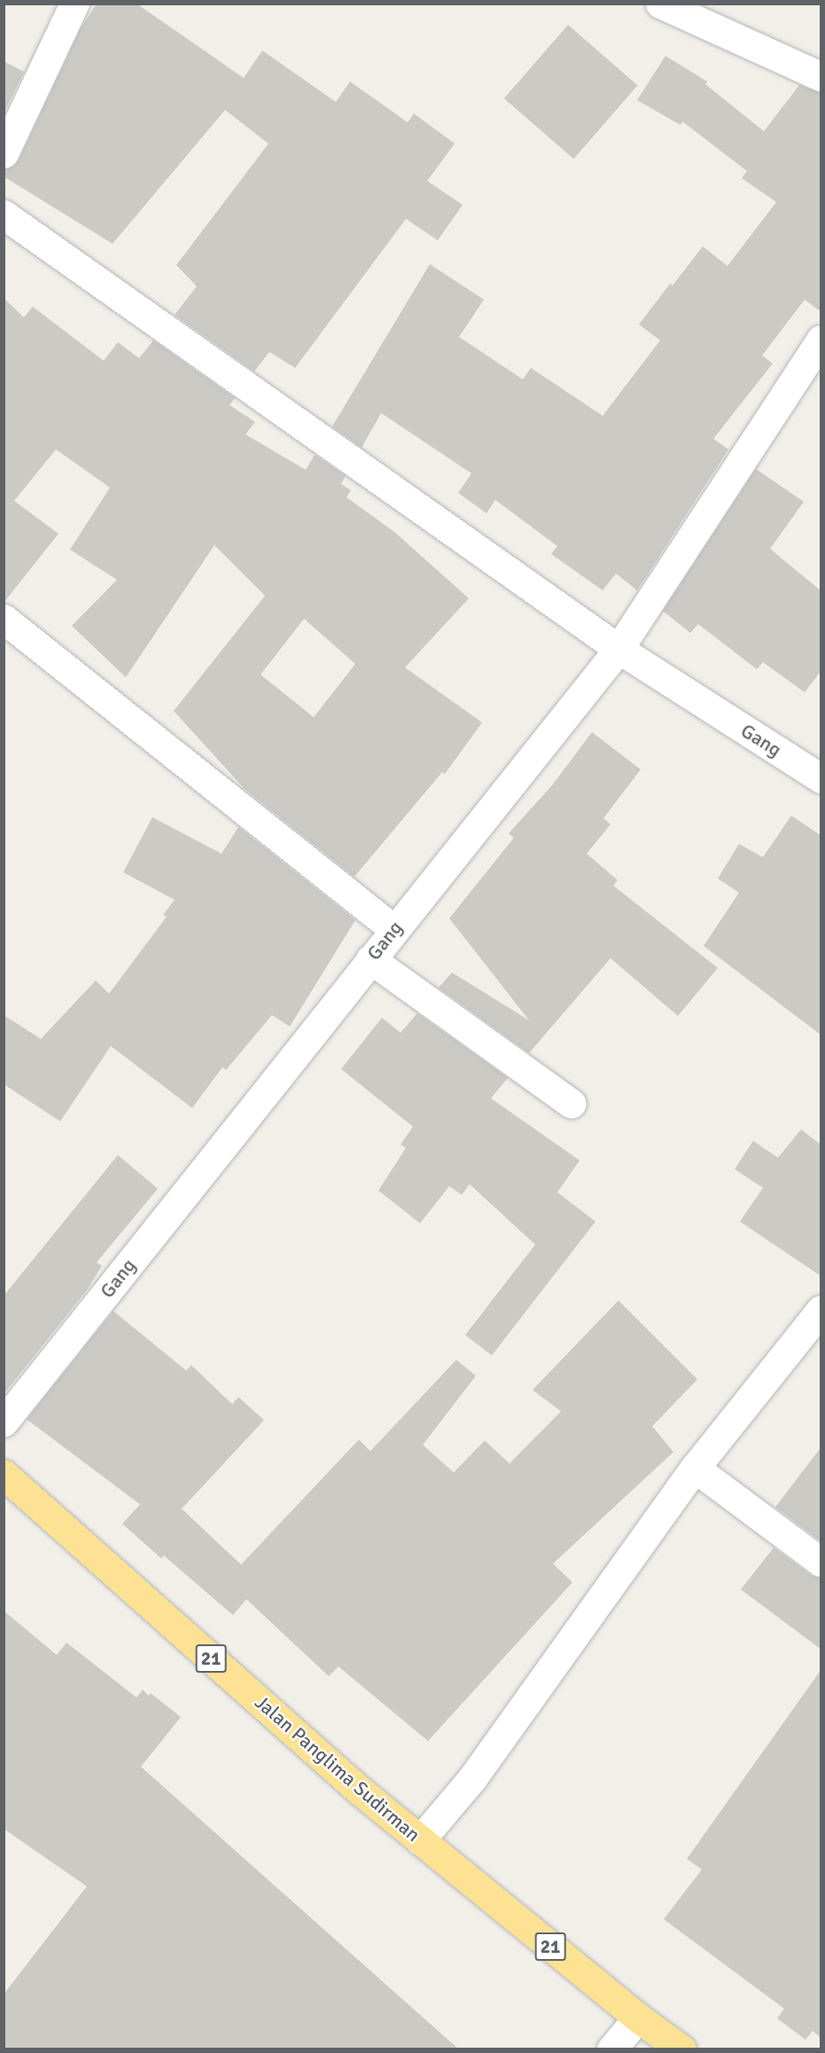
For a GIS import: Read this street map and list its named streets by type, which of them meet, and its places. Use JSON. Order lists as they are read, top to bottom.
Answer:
{
  "streets": {
    "highway": ["21", "Jalan Panglima Sudirman"],
    "street": ["Gang"]
  }
}
